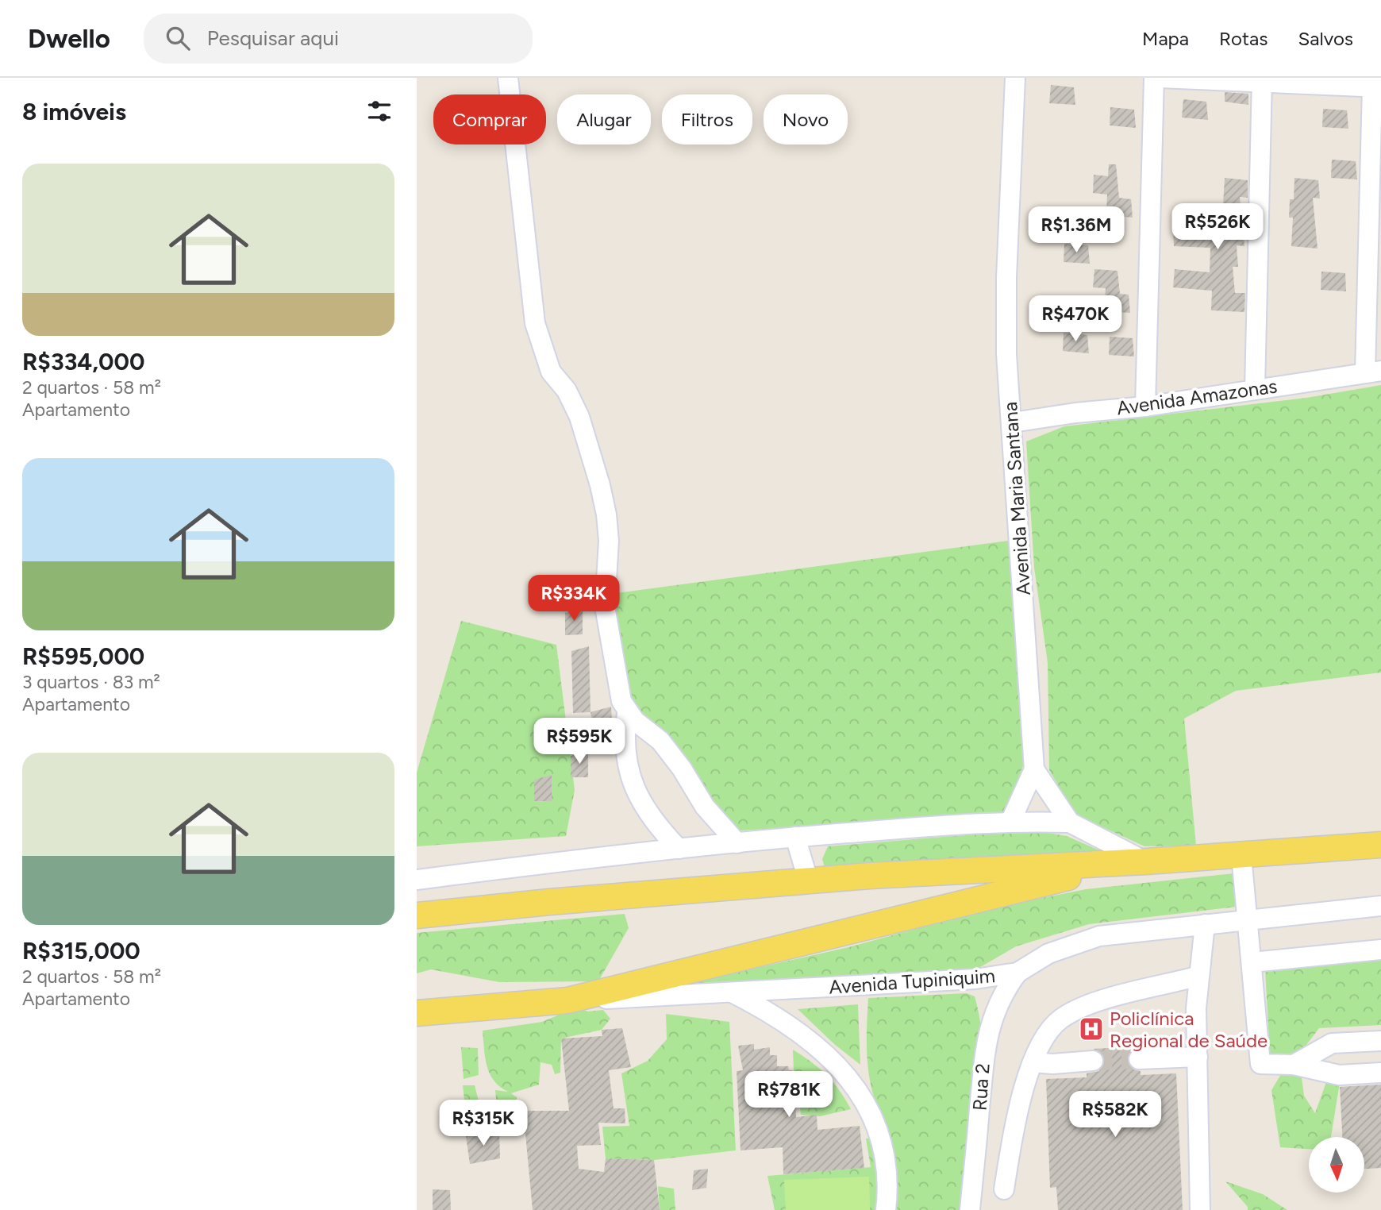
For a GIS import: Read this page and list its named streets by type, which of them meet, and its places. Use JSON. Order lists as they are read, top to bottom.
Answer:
{
  "streets": {
    "street": [
      "Avenida Amazonas",
      "Avenida Maria Santana",
      "Avenida Tupiniquim",
      "Rua 2"
    ]
  },
  "crossings": [
    ["Avenida Amazonas", "Avenida Maria Santana"],
    ["Avenida Tupiniquim", "Rua 2"]
  ],
  "places": {
    "hospital": ["Policlínica Regional de Saúde"]
  },
  "north": "bottom",
  "page": {
    "header": "Dwello",
    "search": "Pesquisar aqui",
    "nav": ["Mapa", "Rotas", "Salvos"],
    "heading": "8 imóveis",
    "chip": [
      "Comprar",
      "Alugar",
      "Filtros",
      "Novo"
    ],
    "list": [
      {
        "name": "R$334,000",
        "note": "2 quartos · 58 m² · Apartamento"
      },
      {
        "name": "R$595,000",
        "note": "3 quartos · 83 m² · Apartamento"
      },
      {
        "name": "R$315,000",
        "note": "2 quartos · 58 m² · Apartamento"
      }
    ],
    "price": [
      "R$526K",
      "R$1.36M",
      "R$470K",
      "R$334K",
      "R$595K",
      "R$781K",
      "R$582K",
      "R$315K"
    ]
  }
}
